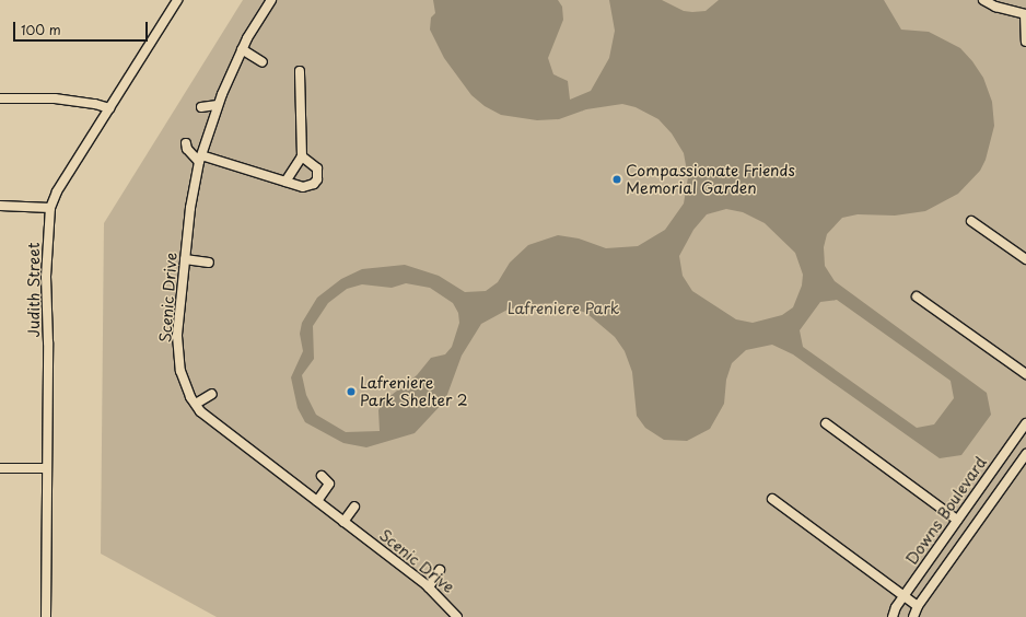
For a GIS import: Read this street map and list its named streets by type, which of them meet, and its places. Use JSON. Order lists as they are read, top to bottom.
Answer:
{
  "streets": {
    "street": ["Judith Street", "Scenic Drive", "Downs Boulevard"]
  },
  "parks": ["Lafreniere Park"],
  "places": ["Compassionate Friends Memorial Garden", "Lafreniere Park Shelter 2"],
  "scale_bar": "100 m"
}
